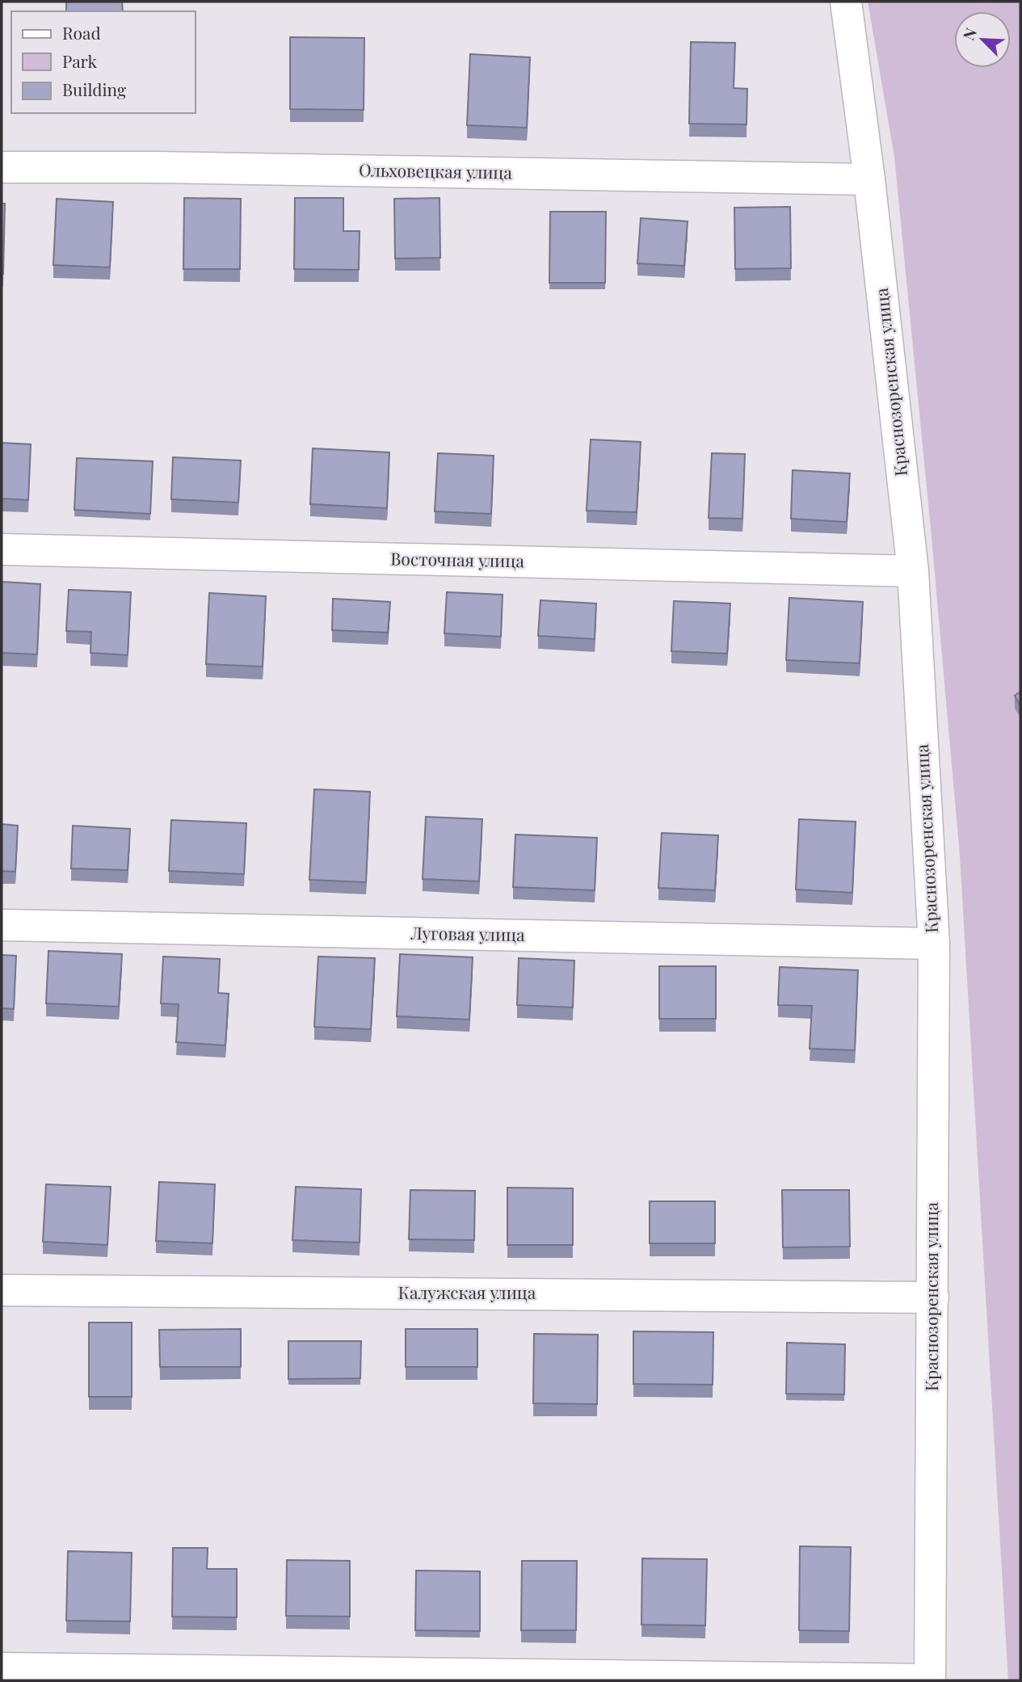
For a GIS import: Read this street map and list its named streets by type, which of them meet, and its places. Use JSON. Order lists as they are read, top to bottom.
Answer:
{
  "streets": {
    "street": [
      "Ольховецкая улица",
      "Краснозоренская улица",
      "Восточная улица",
      "Луговая улица",
      "Калужская улица"
    ]
  },
  "crossings": [
    ["Ольховецкая улица", "Краснозоренская улица"],
    ["Краснозоренская улица", "Восточная улица"],
    ["Краснозоренская улица", "Луговая улица"],
    ["Краснозоренская улица", "Калужская улица"]
  ],
  "legend": ["Road", "Park", "Building"],
  "north": "top left"
}
